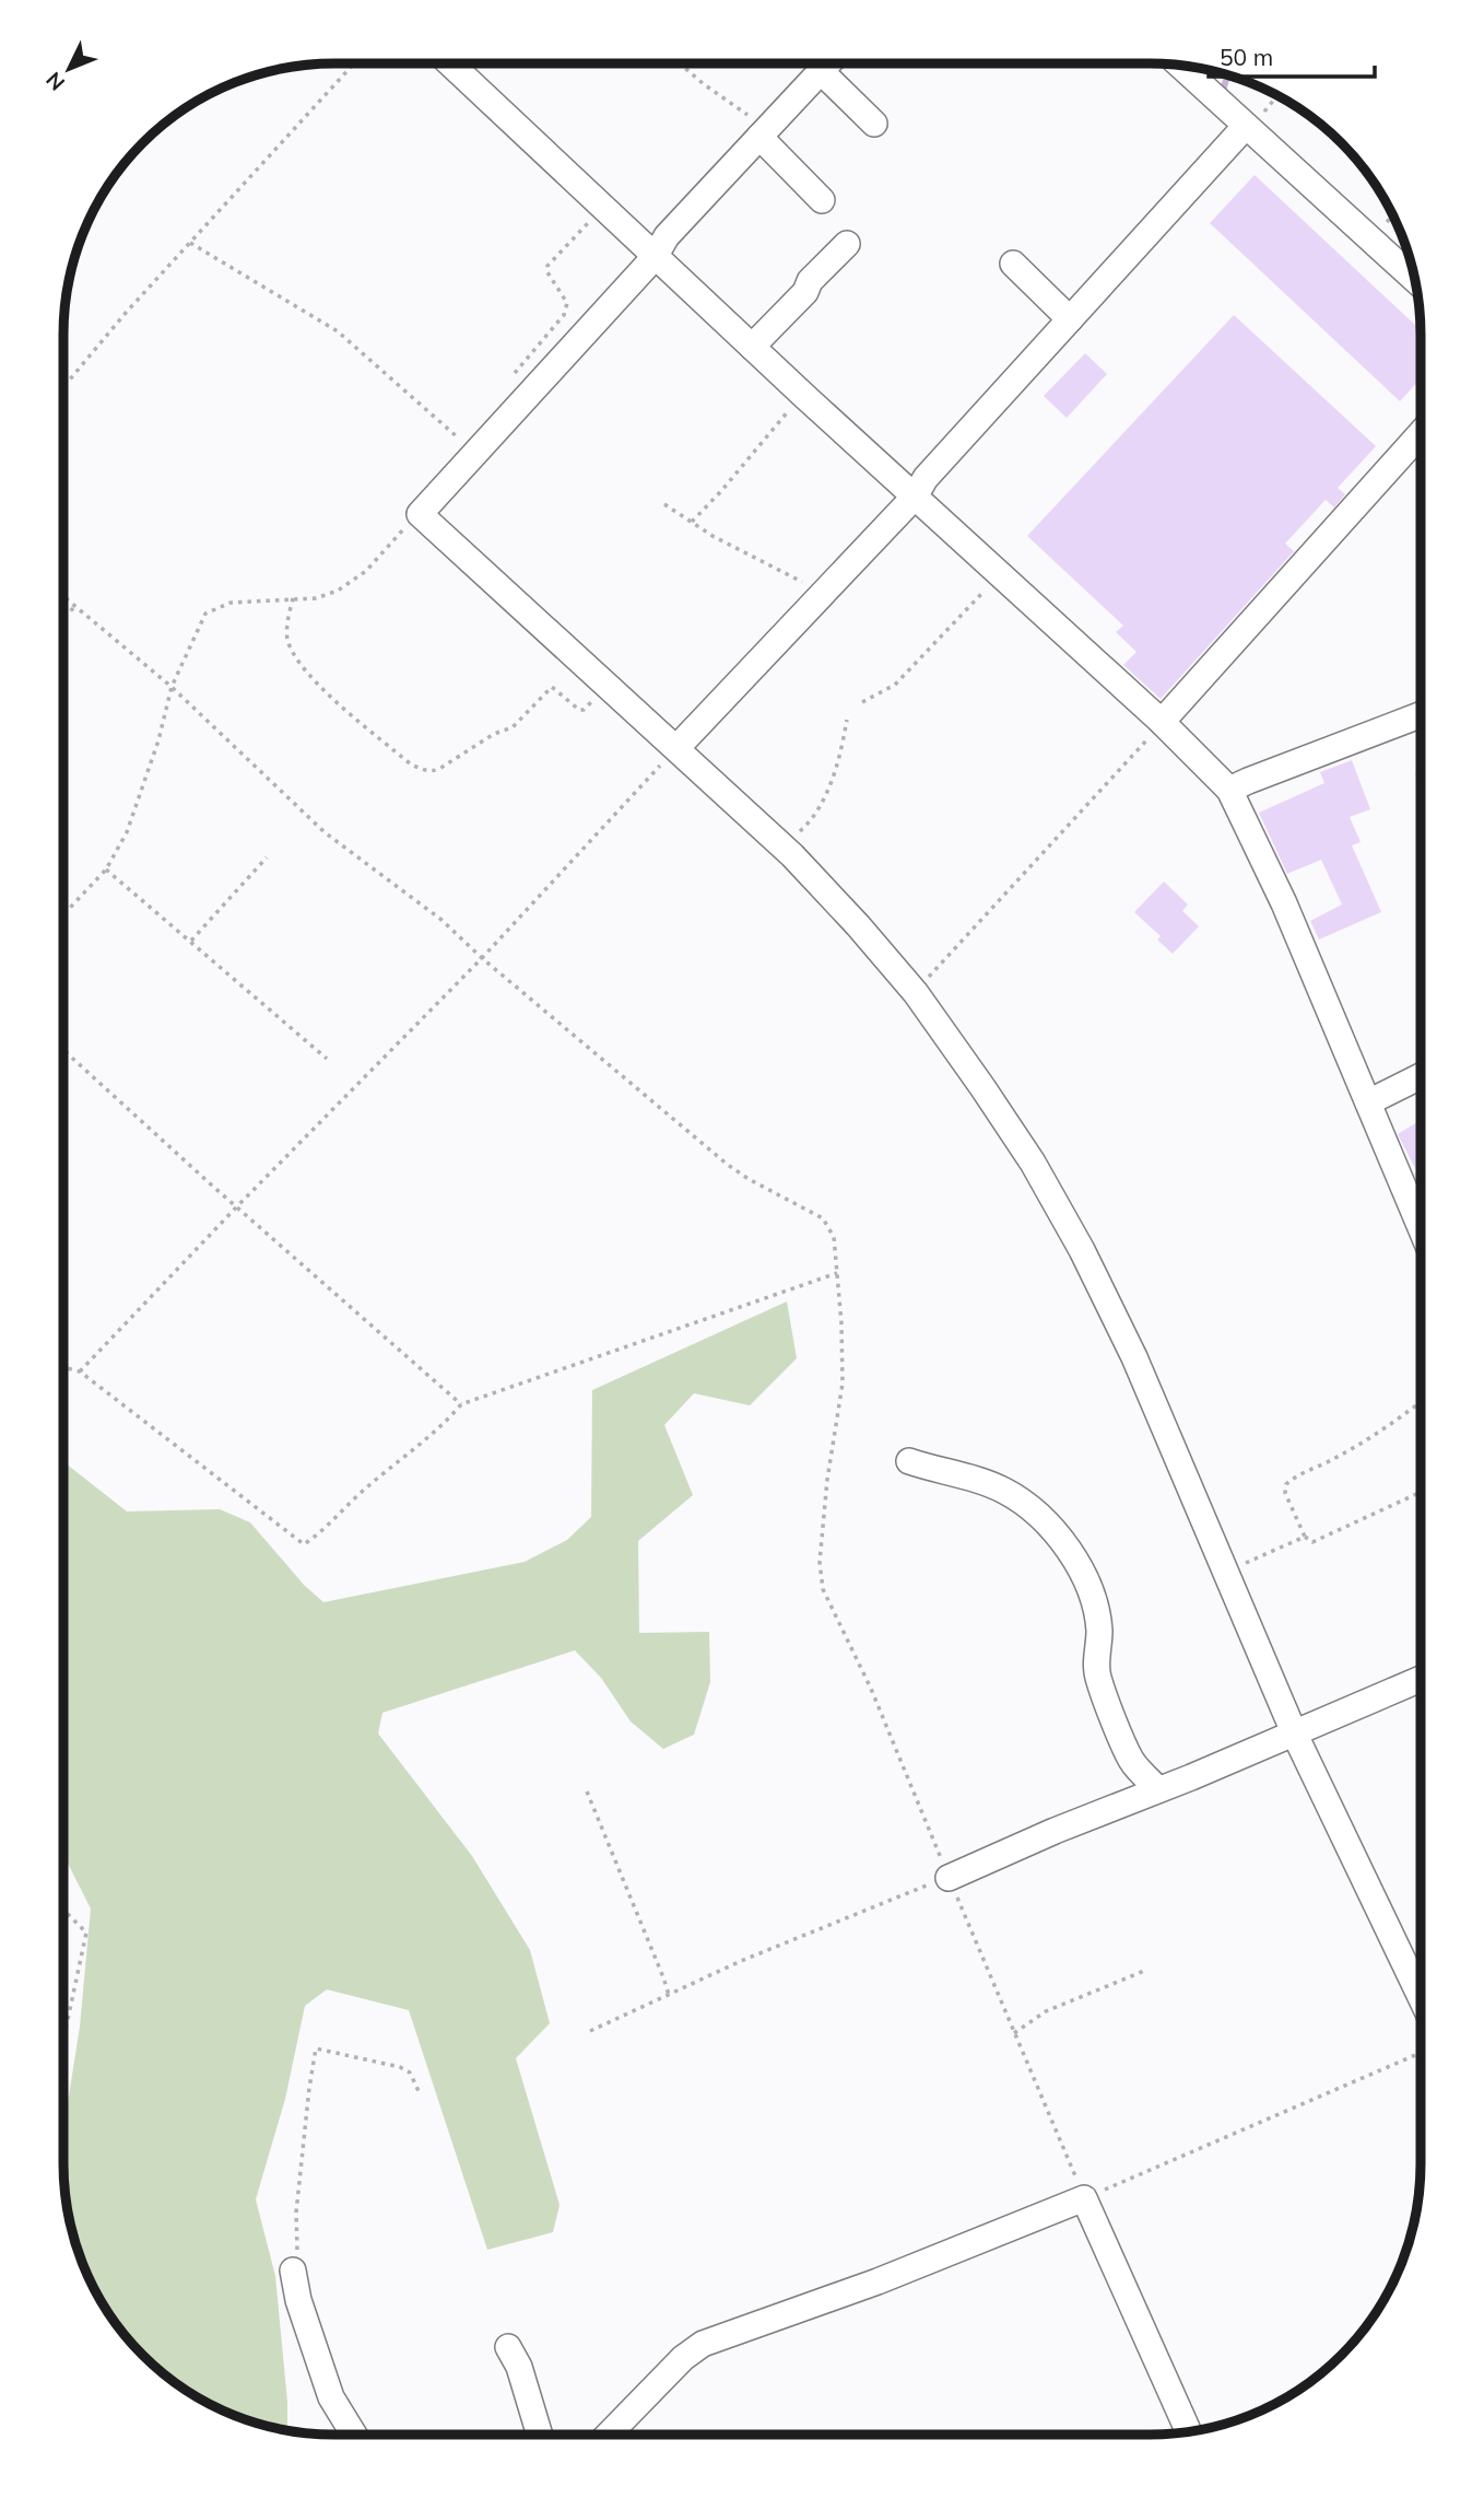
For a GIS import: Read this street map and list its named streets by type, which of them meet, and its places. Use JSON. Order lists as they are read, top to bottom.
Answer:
{
  "scale_bar": "50 m",
  "north": "bottom left"
}
